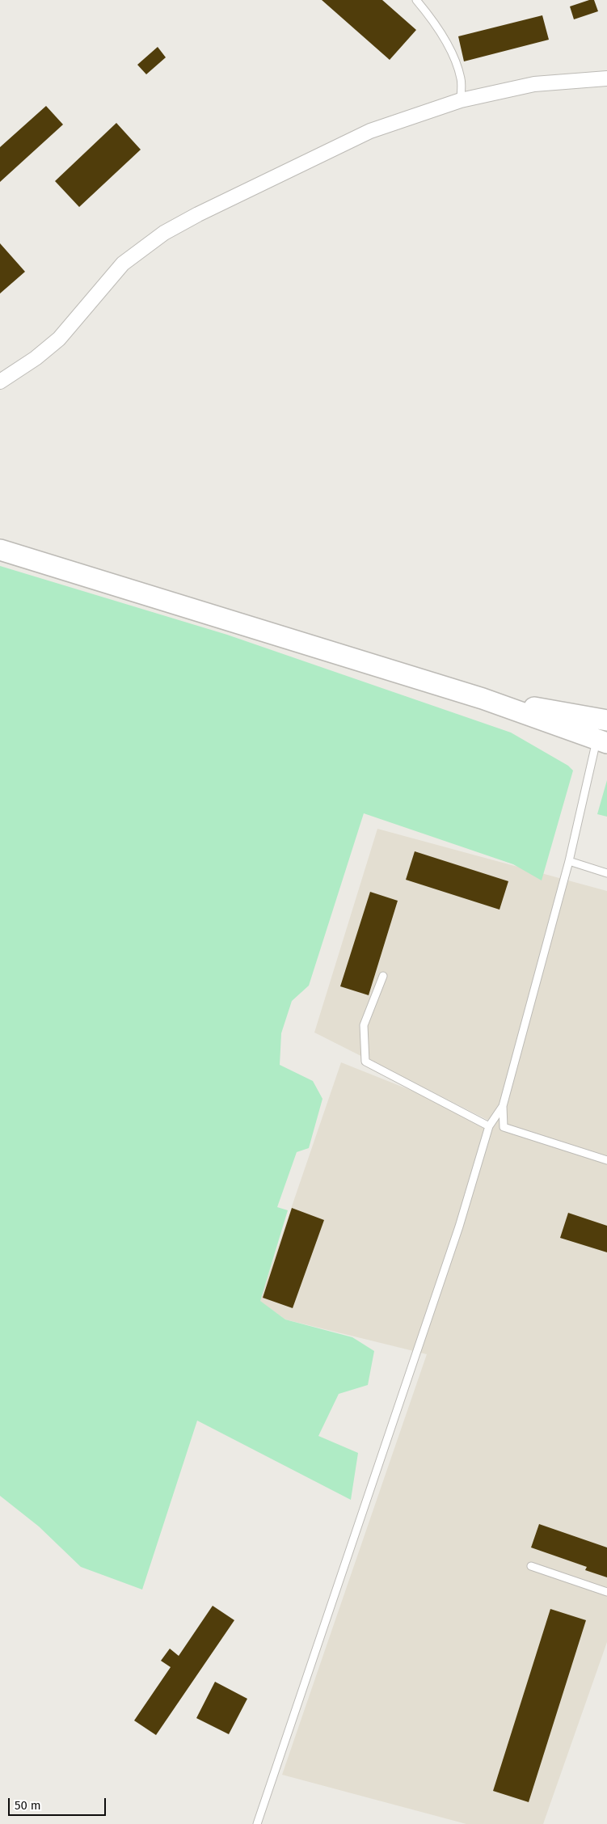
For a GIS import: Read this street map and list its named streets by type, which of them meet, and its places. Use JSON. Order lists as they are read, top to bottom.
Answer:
{
  "scale_bar": "50 m"
}
